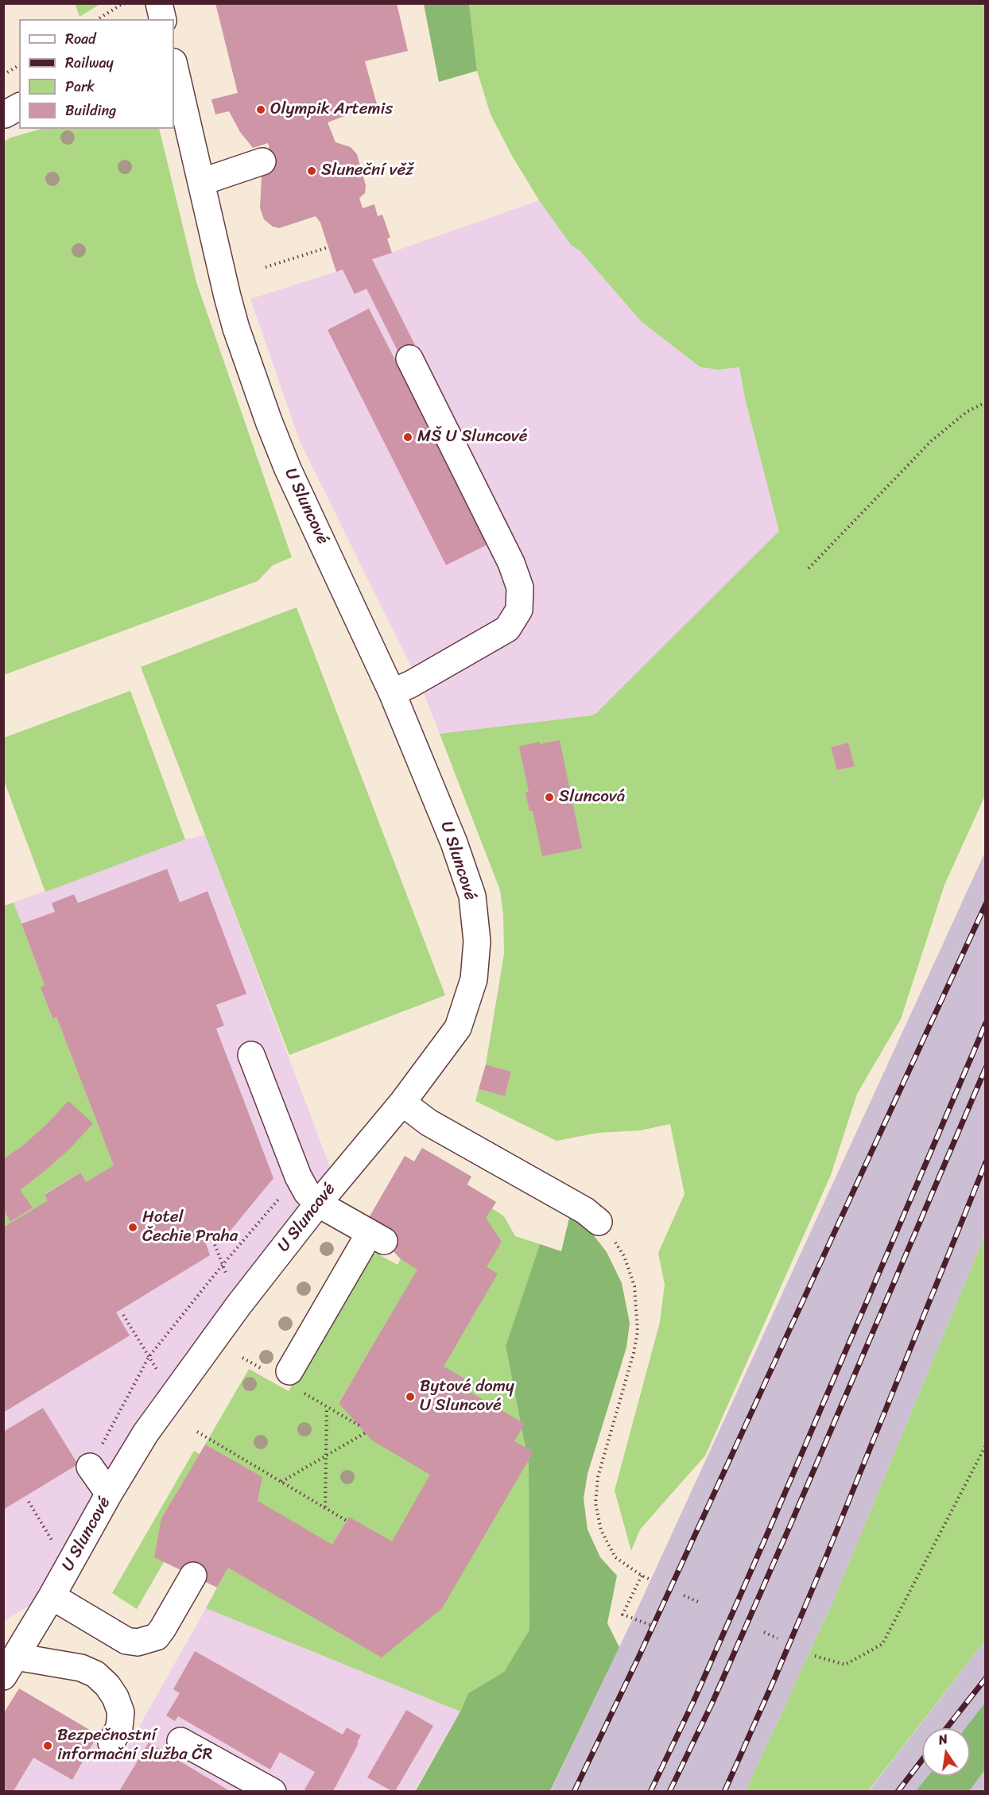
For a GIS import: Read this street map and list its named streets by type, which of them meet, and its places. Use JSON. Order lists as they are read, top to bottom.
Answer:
{
  "streets": {
    "street": ["U Sluncové"]
  },
  "places": [
    "Olympik Artemis",
    "Sluneční věž",
    "MŠ U Sluncové",
    "Sluncová",
    "Hotel Čechie Praha",
    "Bytové domy U Sluncové",
    "Bezpečnostní informační služba ČR"
  ],
  "legend": [
    "Road",
    "Railway",
    "Park",
    "Building"
  ],
  "north": "top"
}
